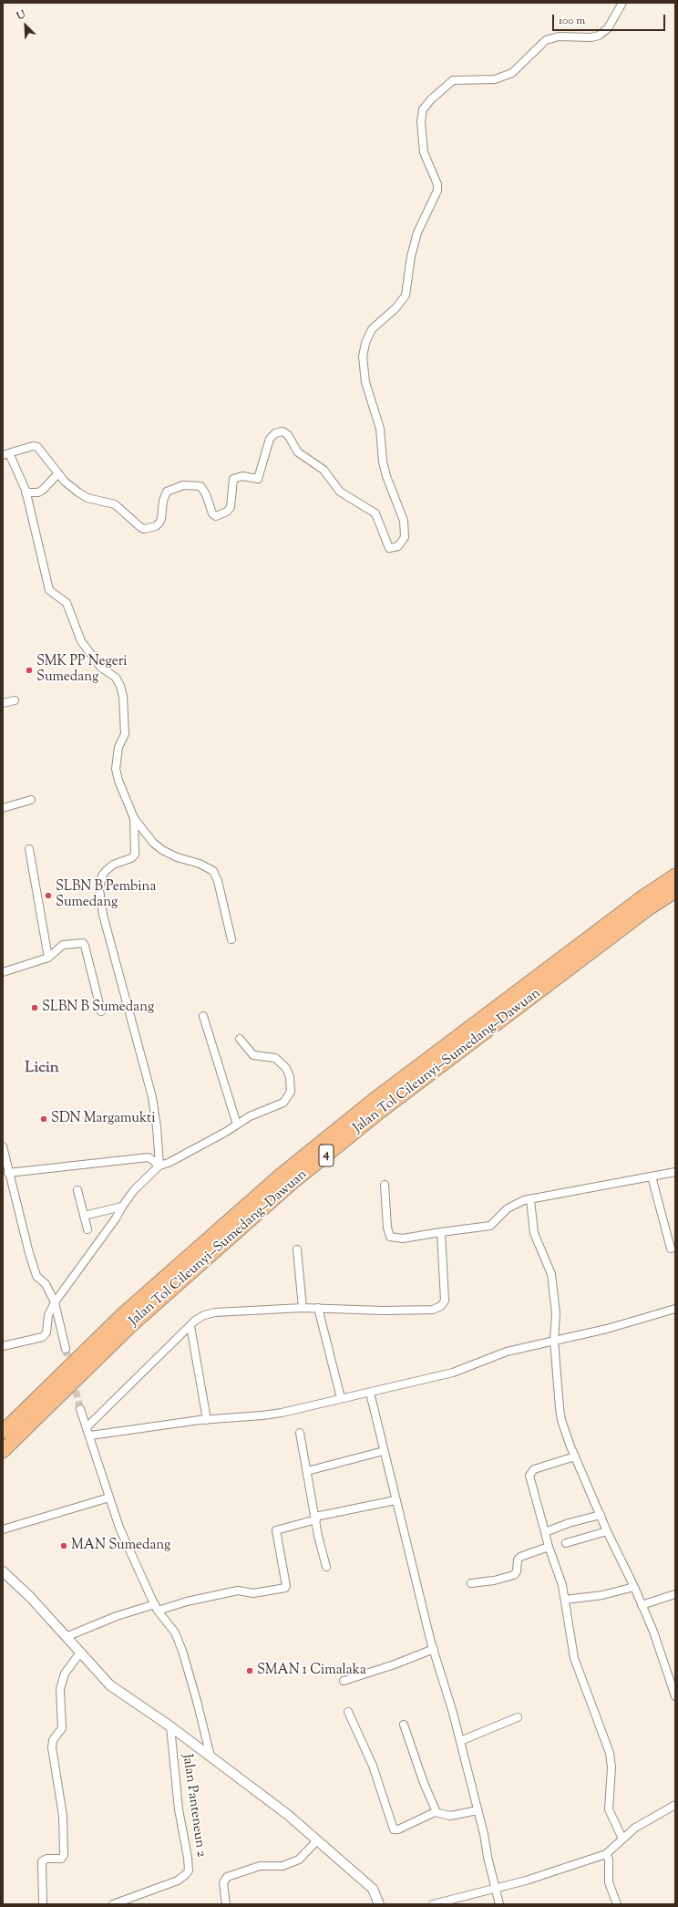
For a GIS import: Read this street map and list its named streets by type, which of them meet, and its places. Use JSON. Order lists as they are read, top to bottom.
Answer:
{
  "streets": {
    "highway": ["Jalan Tol Cileunyi–Sumedang–Dawuan", "4"],
    "street": ["Jalan Panteneun 2"]
  },
  "districts": ["Licin"],
  "places": [
    "SMK PP Negeri Sumedang",
    "SLBN B Pembina Sumedang",
    "SLBN B Sumedang",
    "SDN Margamukti",
    "MAN Sumedang",
    "SMAN 1 Cimalaka"
  ],
  "scale_bar": "100 m",
  "north": "top left"
}
